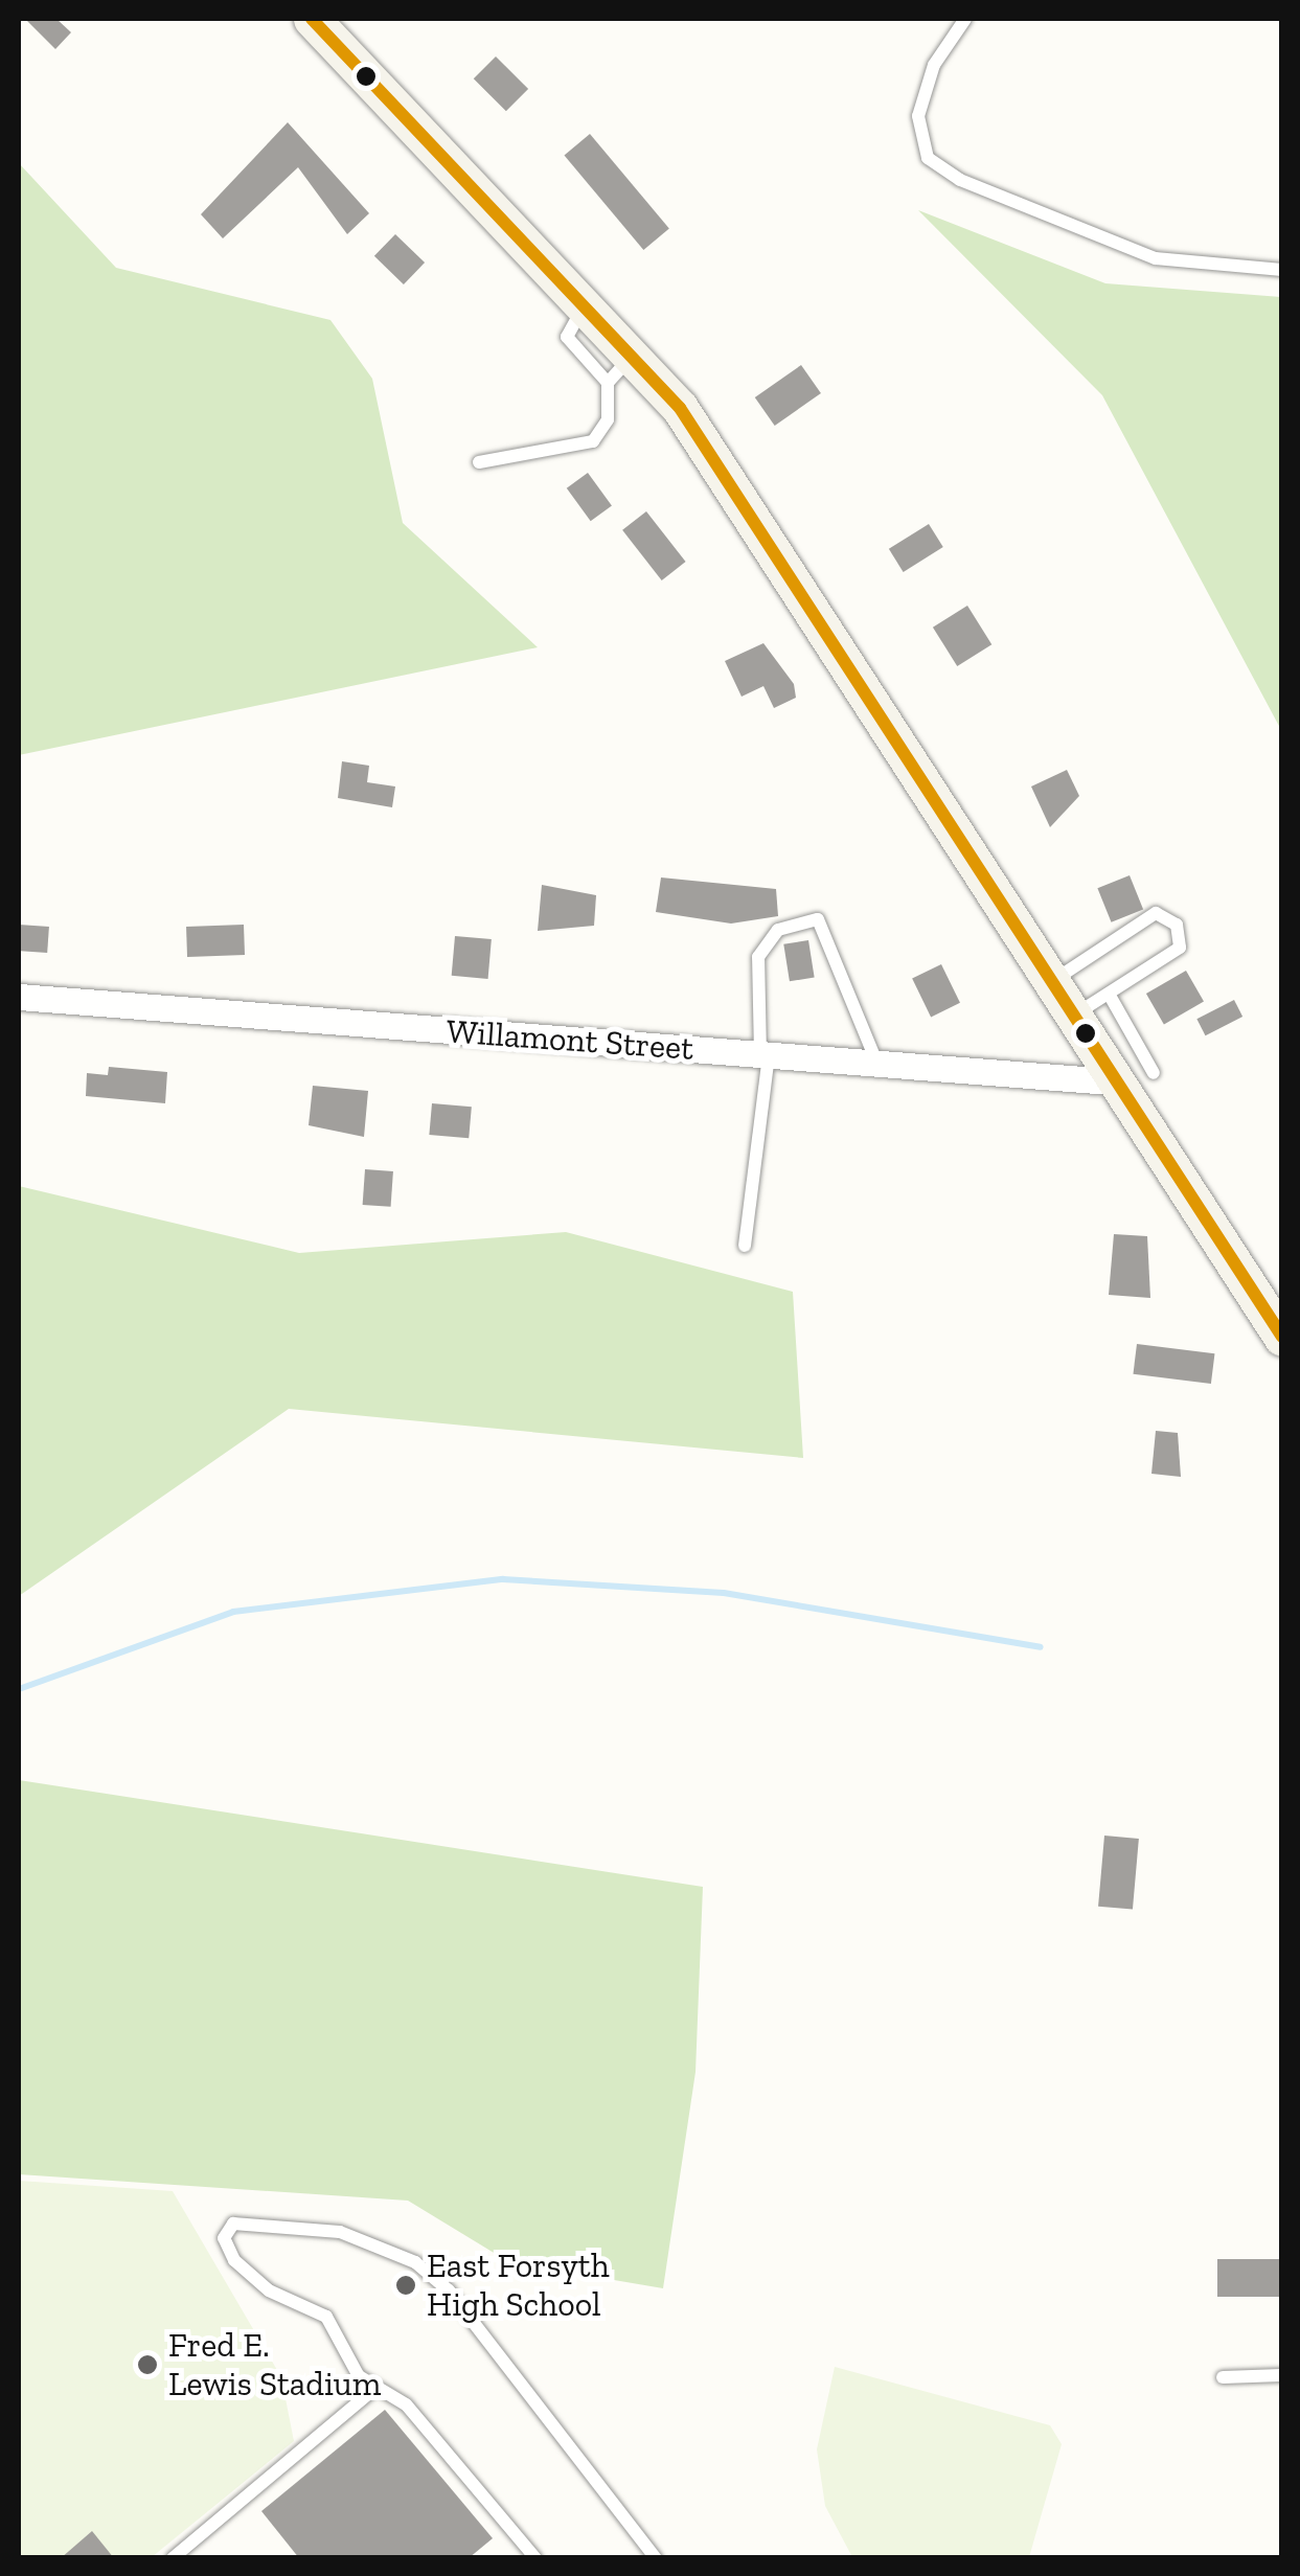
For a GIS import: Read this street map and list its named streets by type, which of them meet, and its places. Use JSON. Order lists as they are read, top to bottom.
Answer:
{
  "streets": {
    "street": ["Willamont Street"]
  },
  "places": ["East Forsyth High School", "Fred E. Lewis Stadium"]
}
